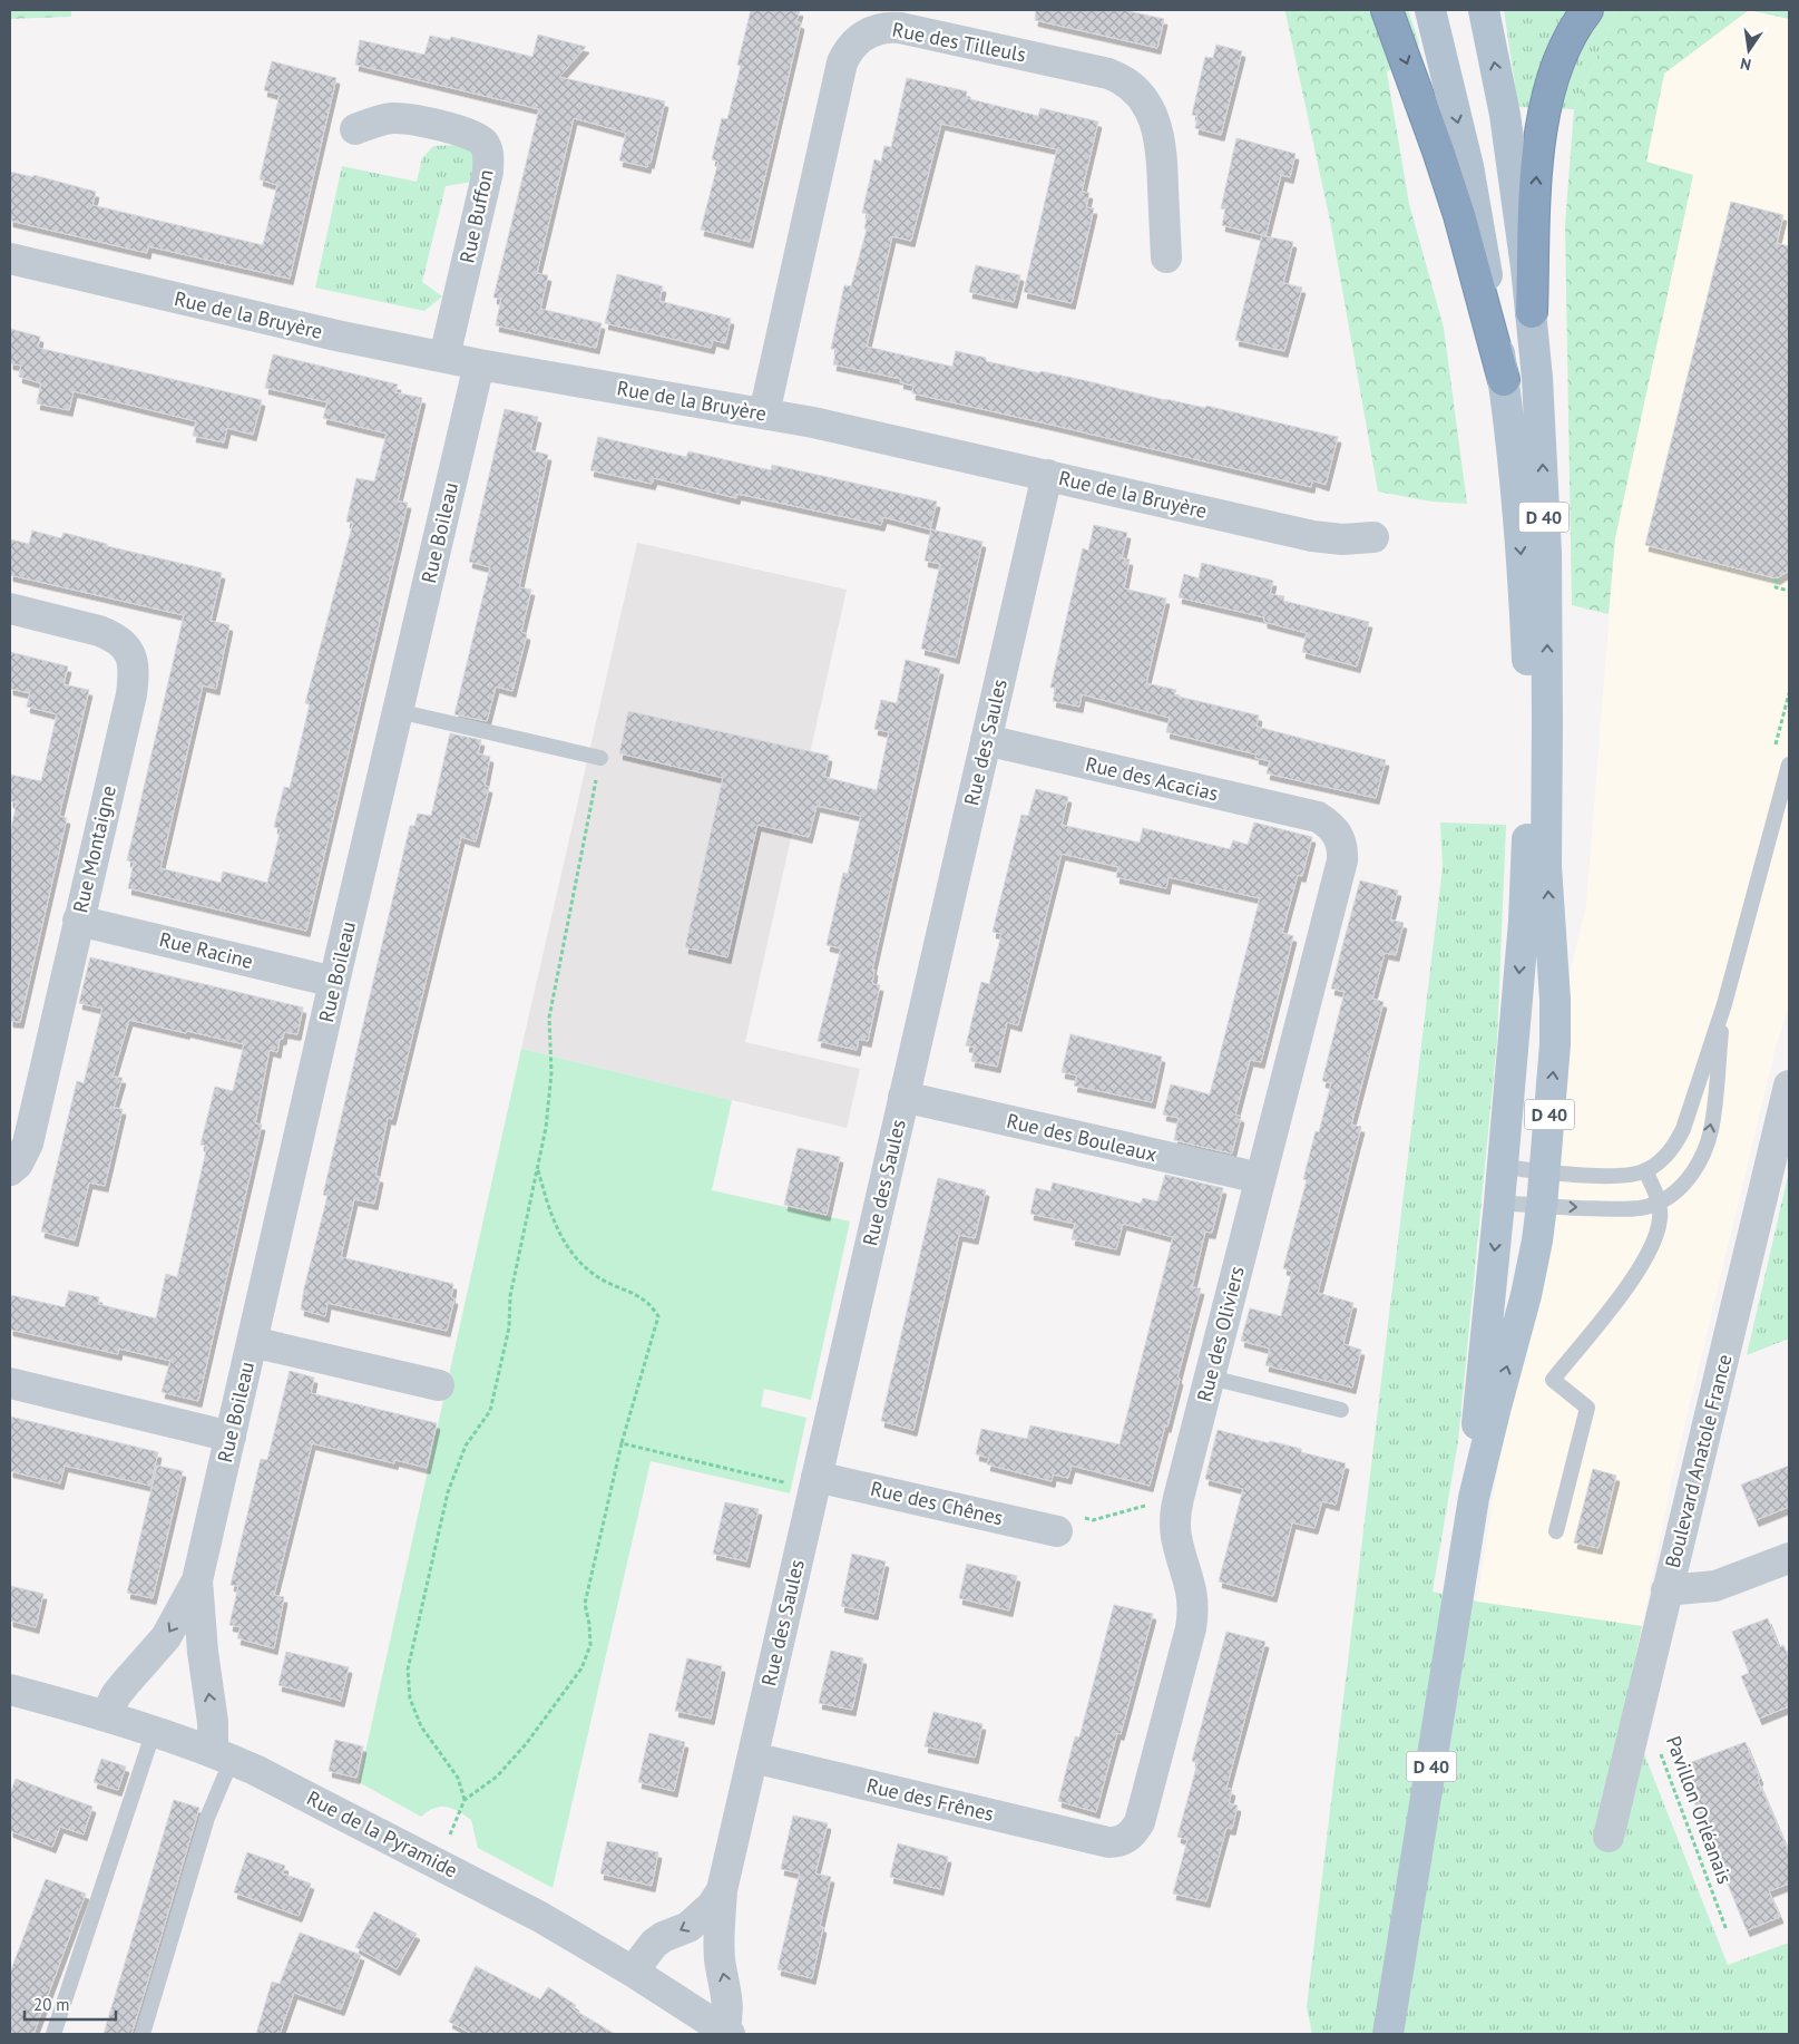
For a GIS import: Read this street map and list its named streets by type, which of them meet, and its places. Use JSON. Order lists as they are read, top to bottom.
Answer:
{
  "streets": {
    "main road": ["D 40"],
    "street": [
      "Rue des Tilleuls",
      "Rue Buffon",
      "Rue de la Bruyère",
      "Rue Boileau",
      "Rue des Saules",
      "Rue des Acacias",
      "Rue Montaigne",
      "Rue Racine",
      "Rue des Bouleaux",
      "Rue des Oliviers",
      "Boulevard Anatole France",
      "Rue des Chênes",
      "Rue des Frênes",
      "Rue de la Pyramide"
    ],
    "path": ["Pavillon Orléanais"]
  },
  "crossings": [
    ["Rue des Tilleuls", "Rue de la Bruyère"],
    ["Rue Buffon", "Rue de la Bruyère"],
    ["Rue de la Bruyère", "Rue Boileau"],
    ["Rue de la Bruyère", "Rue des Saules"],
    ["Rue Boileau", "Rue Racine"],
    ["Rue Boileau", "Rue de la Pyramide"],
    ["Rue des Saules", "Rue des Acacias"],
    ["Rue des Saules", "Rue des Bouleaux"],
    ["Rue des Saules", "Rue des Chênes"],
    ["Rue des Saules", "Rue des Frênes"],
    ["Rue des Saules", "Rue de la Pyramide"],
    ["Rue des Acacias", "Rue des Oliviers"],
    ["Rue Montaigne", "Rue Racine"],
    ["Rue des Bouleaux", "Rue des Oliviers"],
    ["Rue des Oliviers", "Rue des Frênes"]
  ],
  "scale_bar": "20 m",
  "north": "bottom"
}
